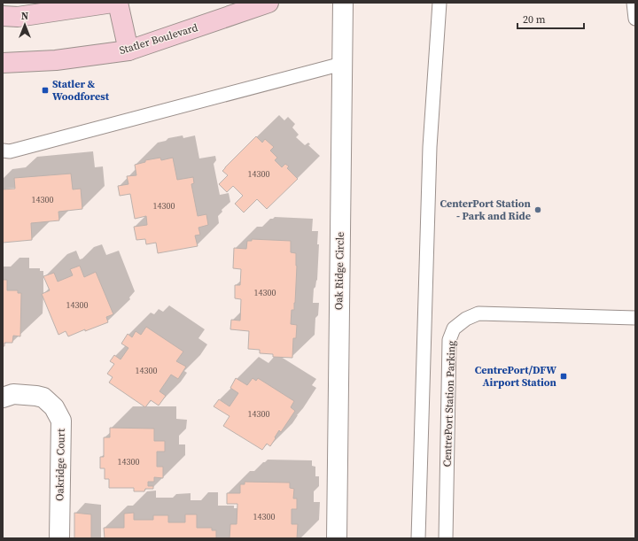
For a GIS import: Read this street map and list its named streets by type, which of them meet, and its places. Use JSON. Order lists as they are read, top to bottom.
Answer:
{
  "streets": {
    "street": ["Statler Boulevard", "Oak Ridge Circle", "Oakridge Court"],
    "lane": ["CentrePort Station Parking"]
  },
  "places": {
    "transit": ["Statler & Woodforest", "CentrePort/DFW Airport Station"],
    "other": ["CenterPort Station - Park and Ride"]
  },
  "house_numbers": [
    "14300",
    "14300",
    "14300",
    "14300",
    "14300",
    "14300",
    "14300",
    "14300",
    "14300"
  ],
  "scale_bar": "20 m",
  "north": "top"
}
